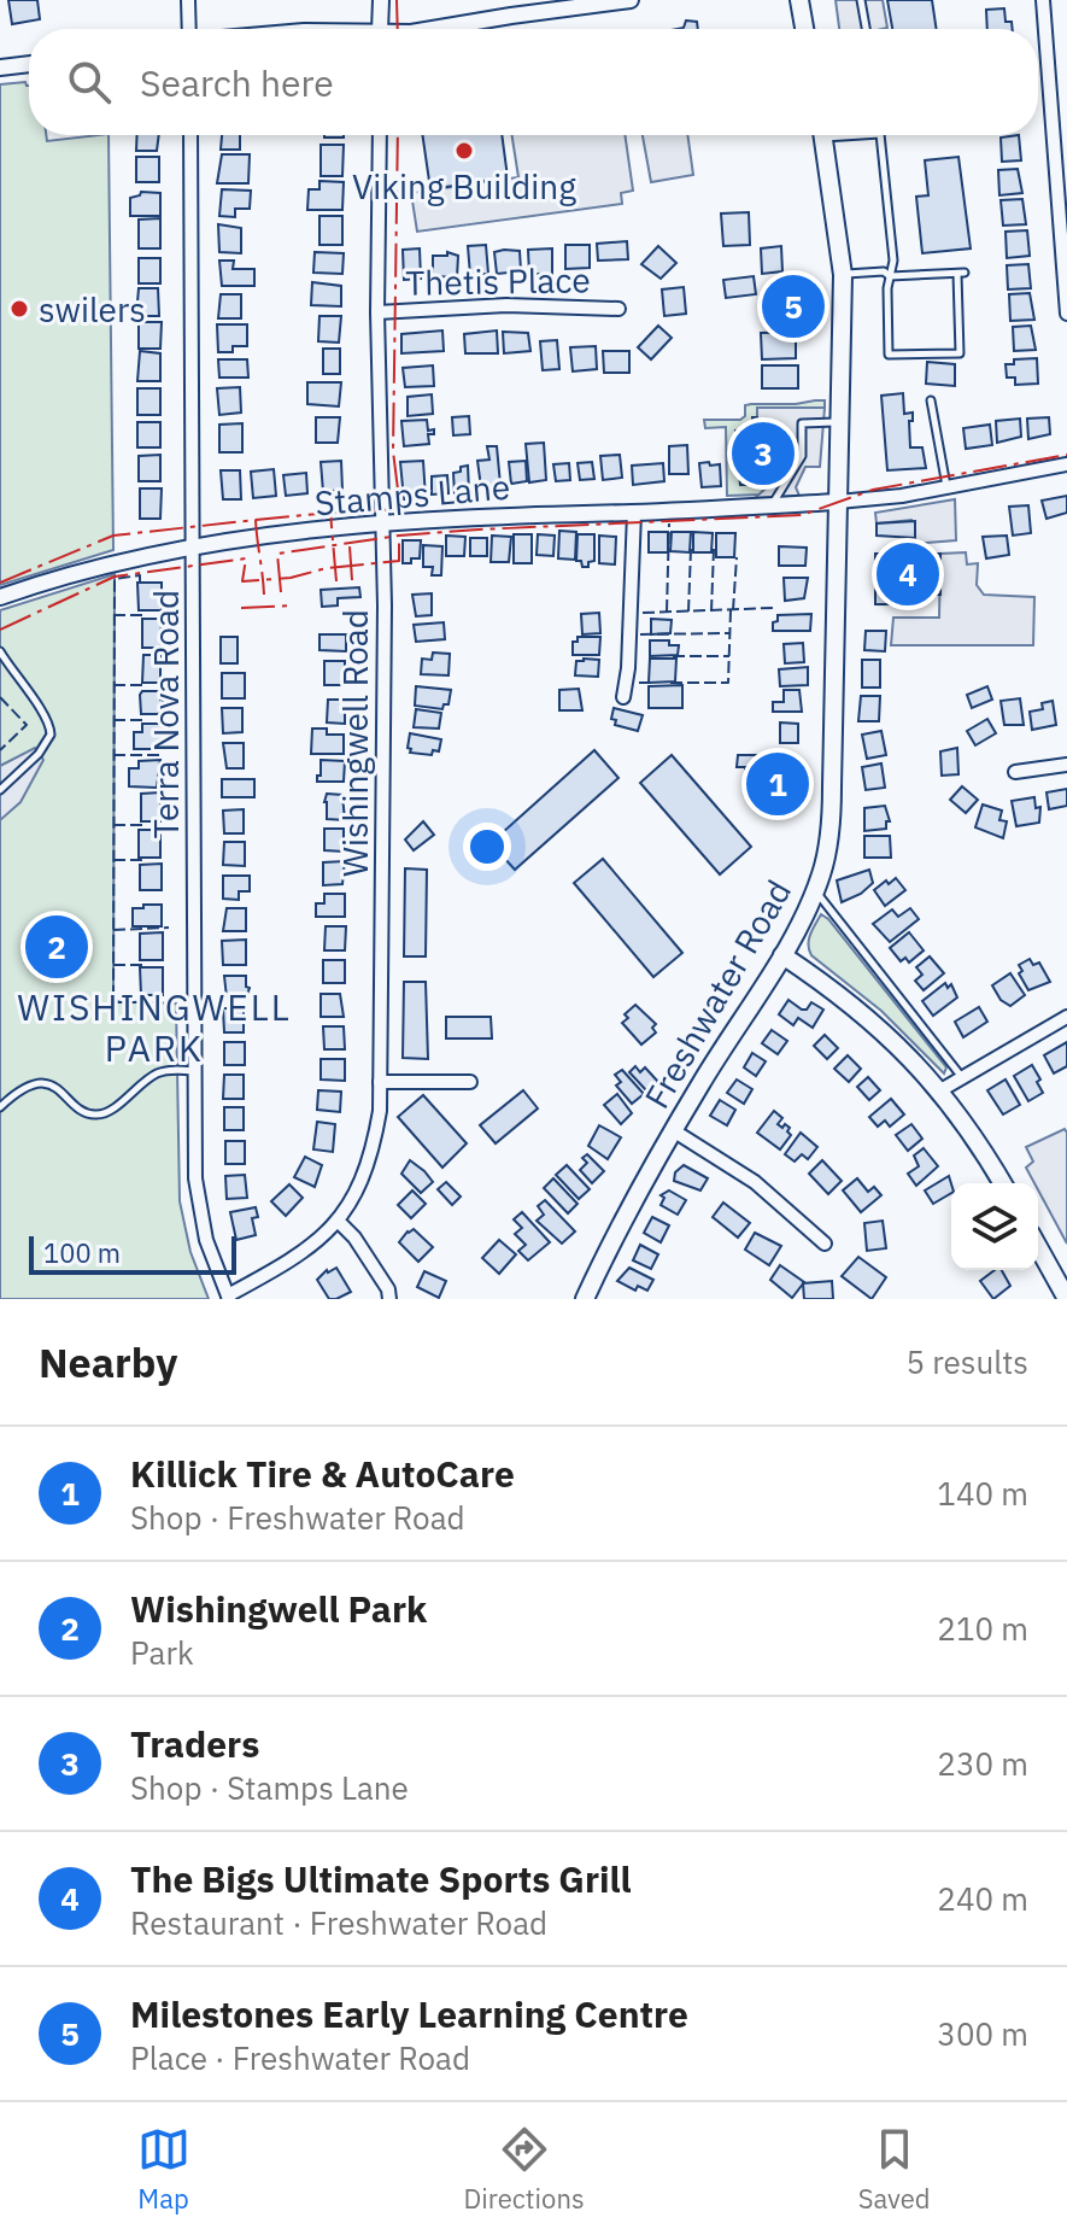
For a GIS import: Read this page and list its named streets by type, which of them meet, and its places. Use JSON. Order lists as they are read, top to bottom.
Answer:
{
  "streets": {
    "main road": ["Freshwater Road"],
    "street": [
      "Thetis Place",
      "Stamps Lane",
      "Terra Nova Road",
      "Wishingwell Road"
    ]
  },
  "crossings": [
    ["Thetis Place", "Wishingwell Road"],
    ["Stamps Lane", "Terra Nova Road"],
    ["Stamps Lane", "Wishingwell Road"],
    ["Stamps Lane", "Freshwater Road"],
    ["Terra Nova Road", "Wishingwell Road"]
  ],
  "districts": ["WISHINGWELL PARK"],
  "places": ["Viking Building", "swilers"],
  "scale_bar": "100 m",
  "page": {
    "search": "Search here",
    "pins": [
      "5",
      "3",
      "4",
      "1",
      "2"
    ],
    "scale": "100 m",
    "heading": ["Nearby", "5 results"],
    "list": [
      {
        "mark": "1",
        "name": "Killick Tire & AutoCare",
        "note": "Shop · Freshwater Road",
        "value": "140 m"
      },
      {
        "mark": "2",
        "name": "Wishingwell Park",
        "note": "Park",
        "value": "210 m"
      },
      {
        "mark": "3",
        "name": "Traders",
        "note": "Shop · Stamps Lane",
        "value": "230 m"
      },
      {
        "mark": "4",
        "name": "The Bigs Ultimate Sports Grill",
        "note": "Restaurant · Freshwater Road",
        "value": "240 m"
      },
      {
        "mark": "5",
        "name": "Milestones Early Learning Centre",
        "note": "Place · Freshwater Road",
        "value": "300 m"
      }
    ],
    "nav": ["Map", "Directions", "Saved"]
  }
}
